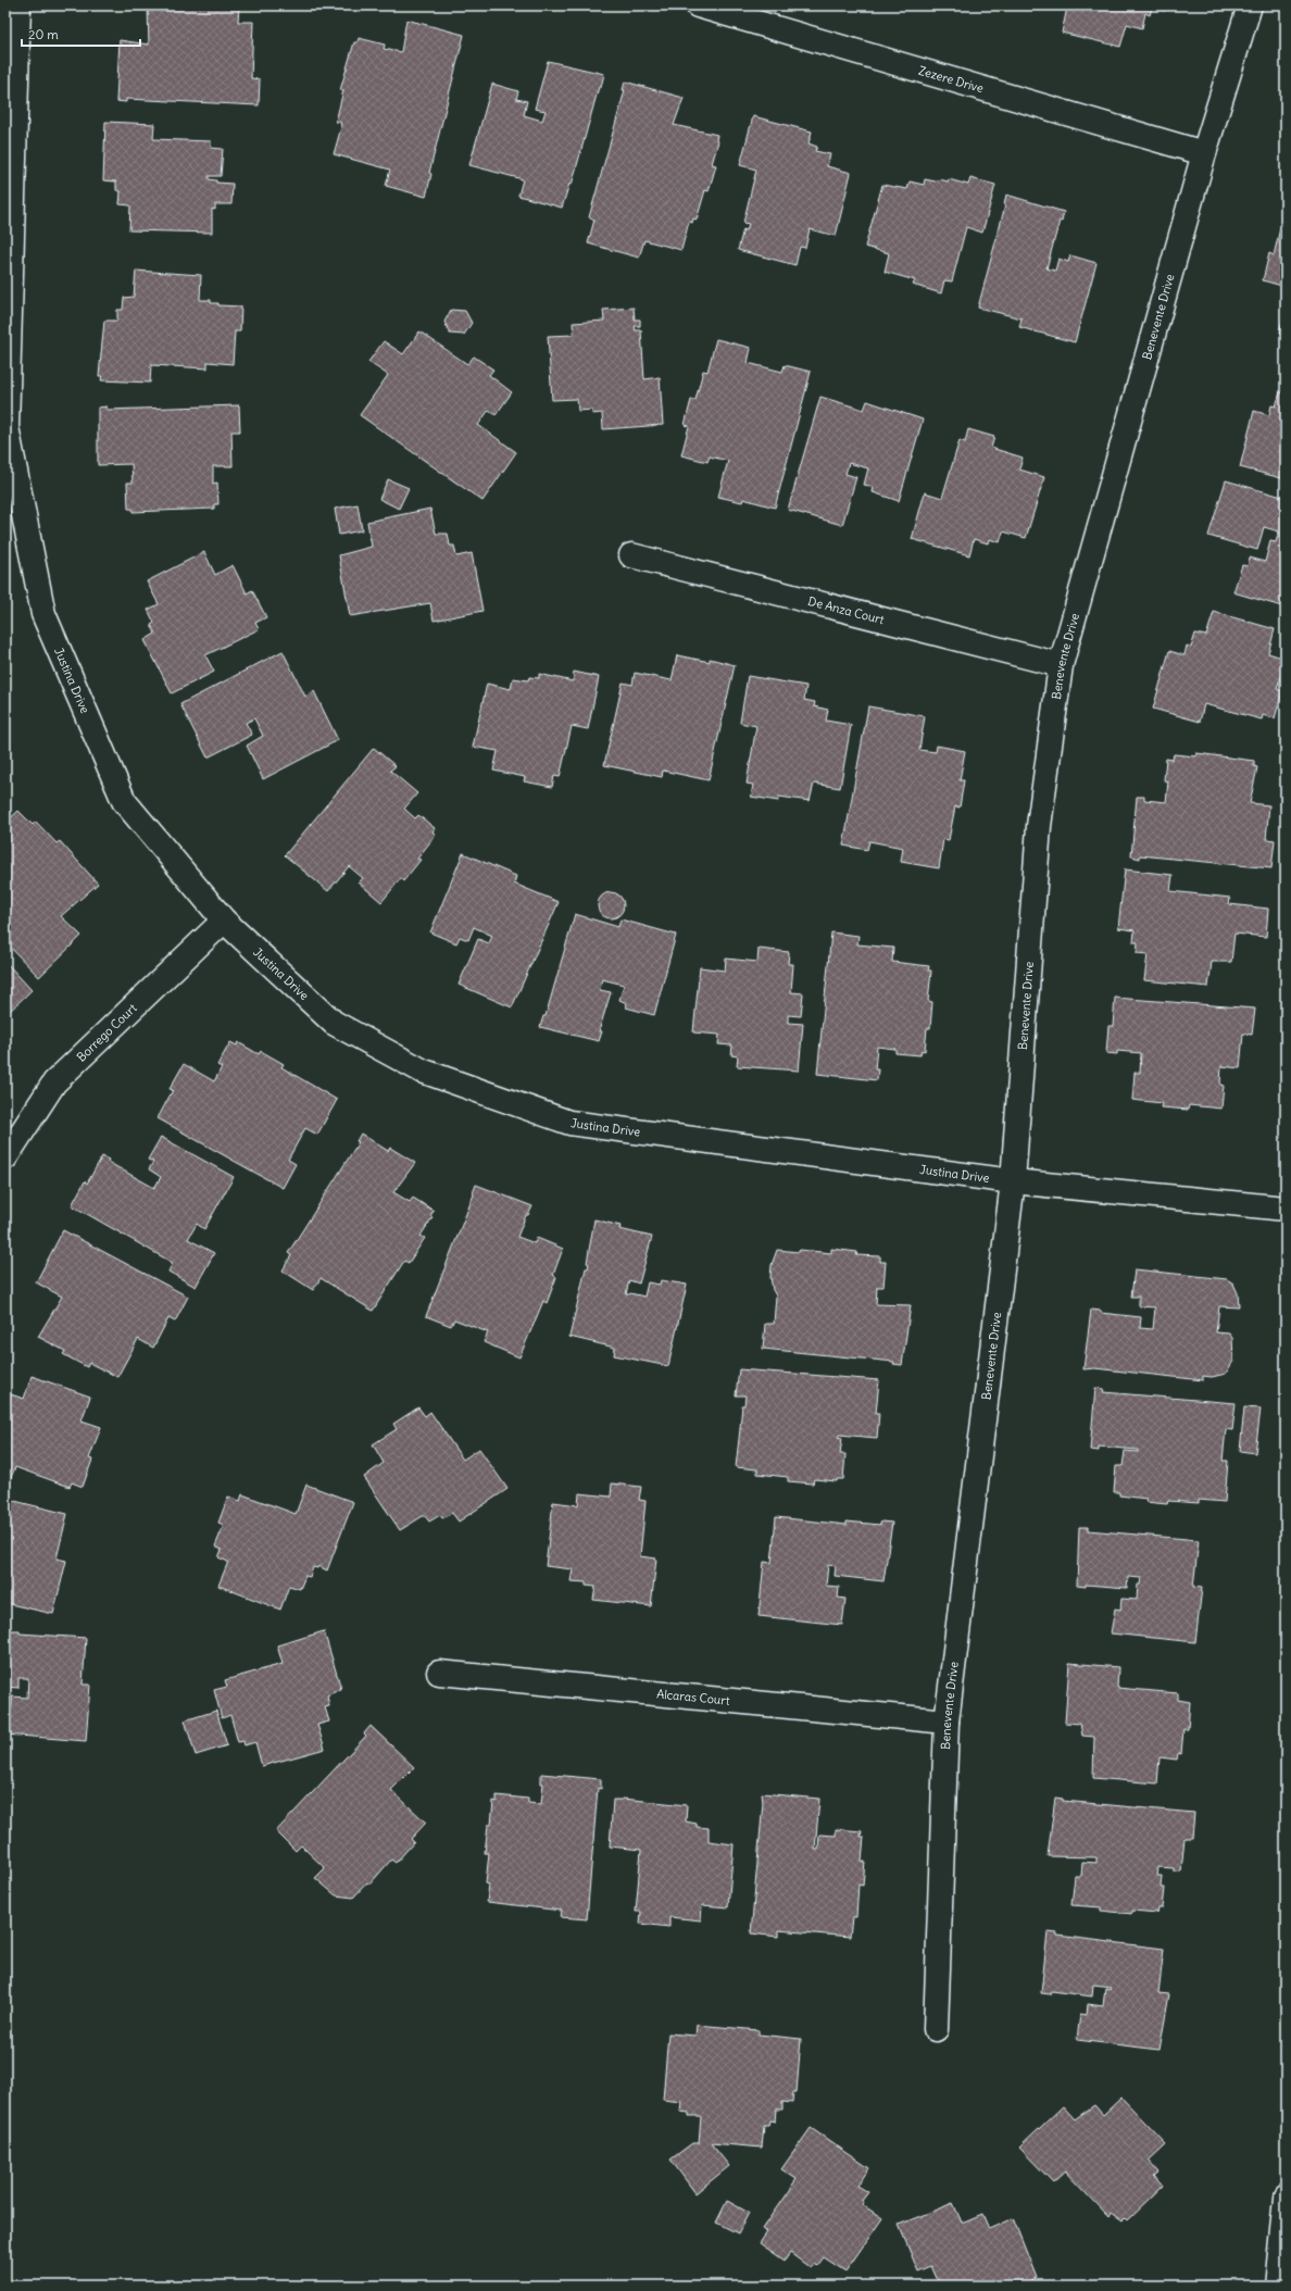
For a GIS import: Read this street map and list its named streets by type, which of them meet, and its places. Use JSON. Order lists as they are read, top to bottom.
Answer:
{
  "streets": {
    "street": [
      "Zezere Drive",
      "Benevente Drive",
      "De Anza Court",
      "Justina Drive",
      "Borrego Court",
      "Alcaras Court"
    ]
  },
  "crossings": [
    ["Zezere Drive", "Benevente Drive"],
    ["Benevente Drive", "De Anza Court"],
    ["Benevente Drive", "Justina Drive"],
    ["Benevente Drive", "Alcaras Court"],
    ["Justina Drive", "Borrego Court"]
  ],
  "scale_bar": "20 m"
}
